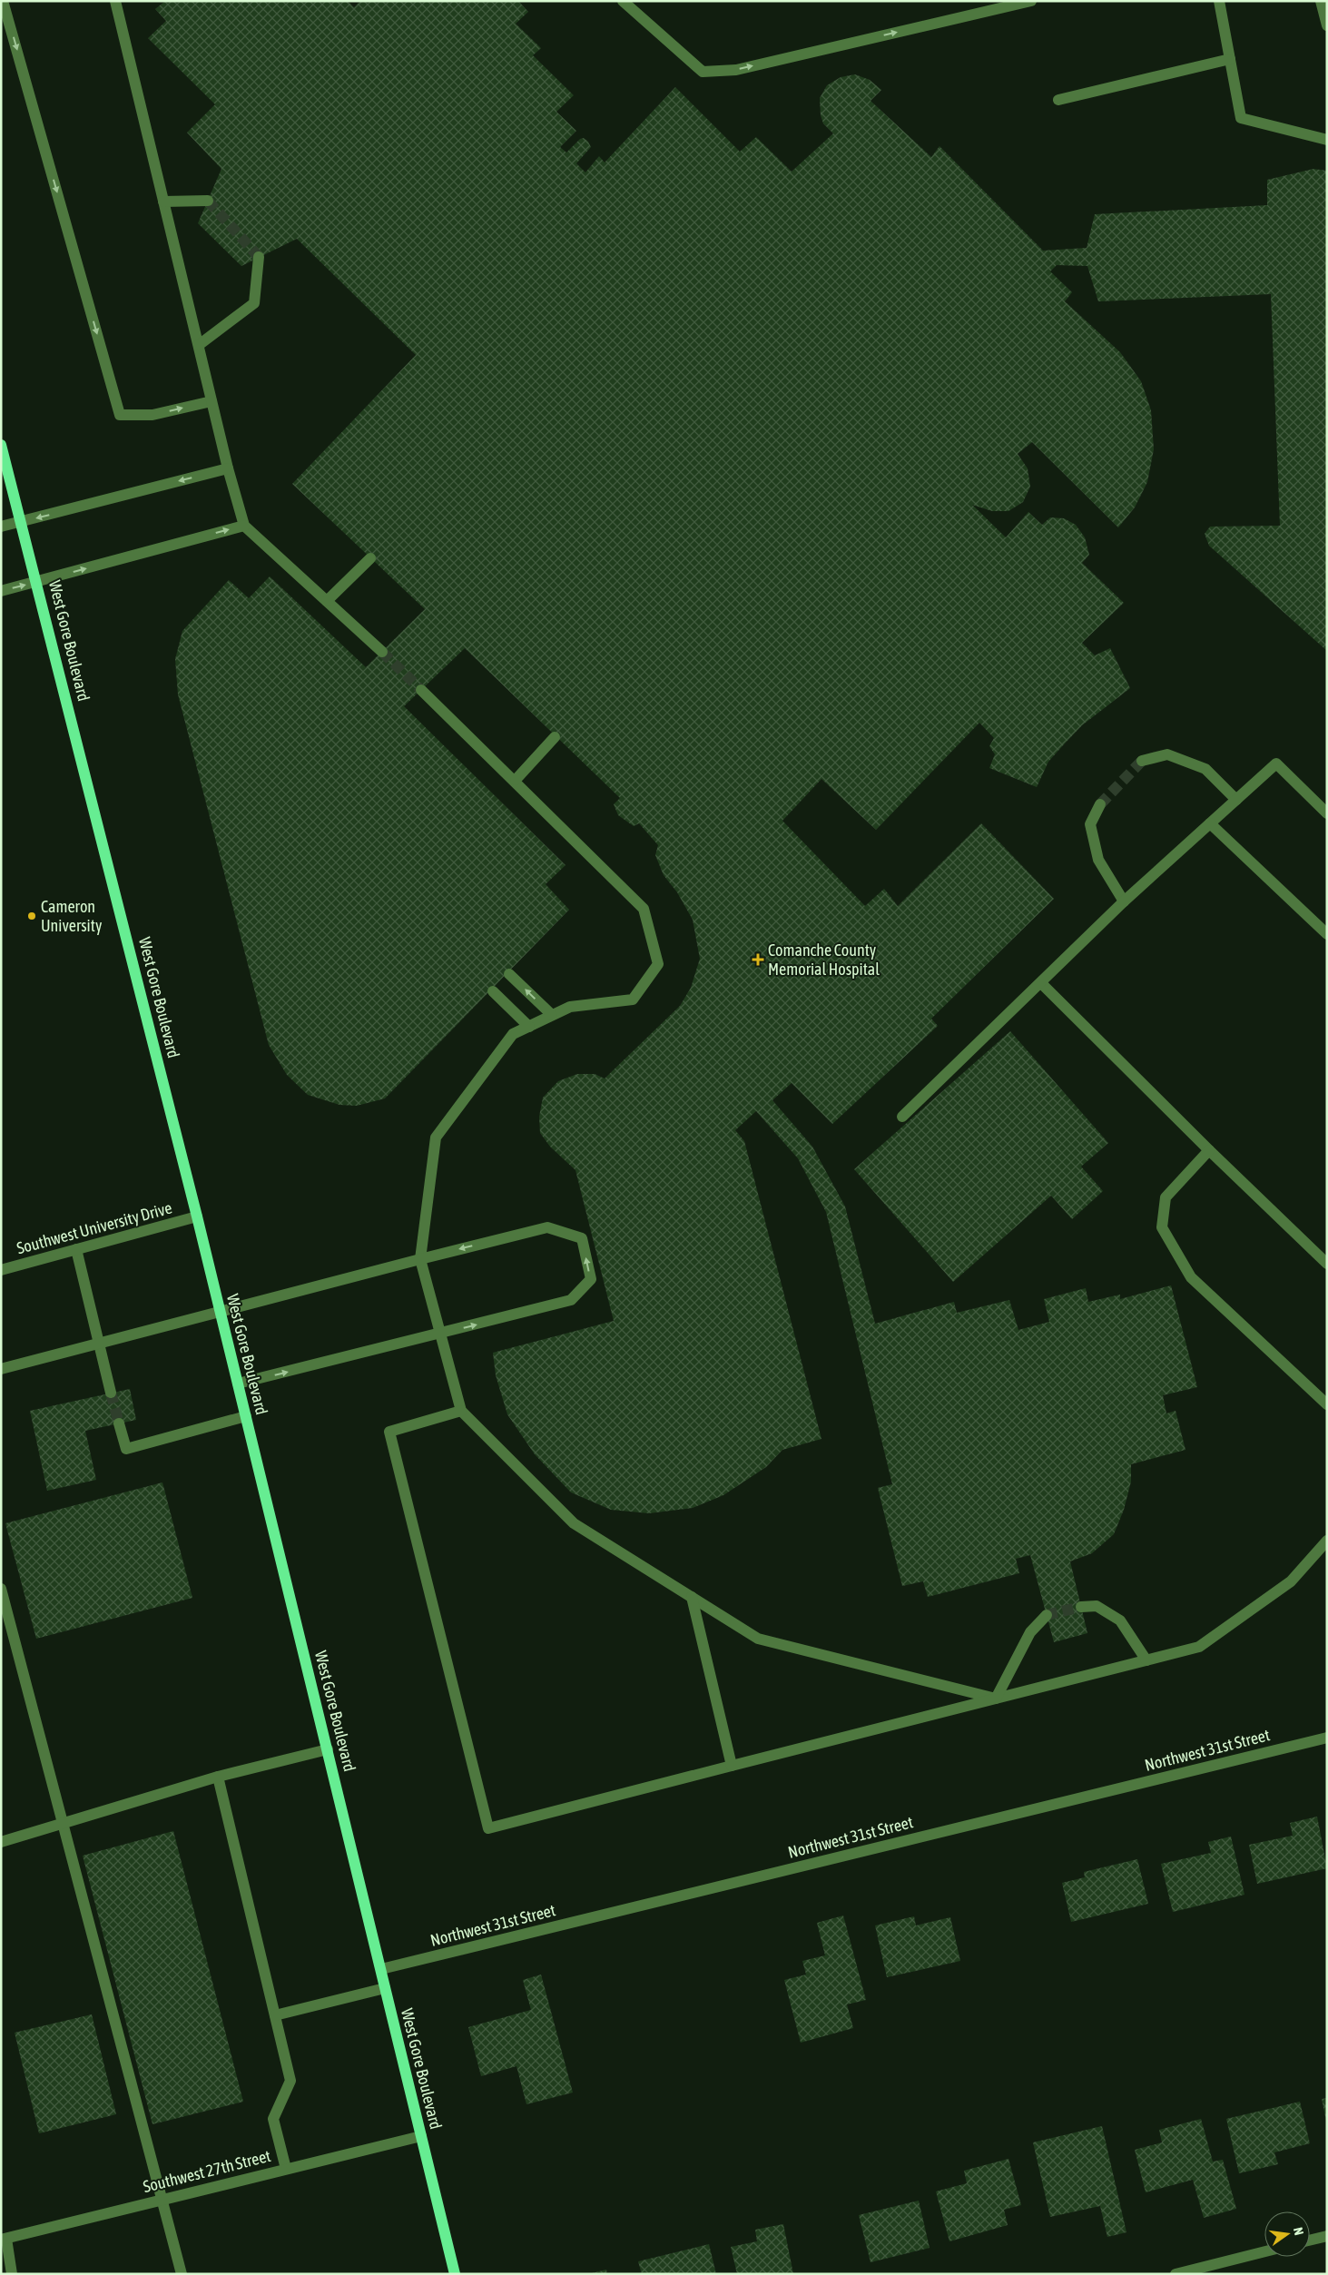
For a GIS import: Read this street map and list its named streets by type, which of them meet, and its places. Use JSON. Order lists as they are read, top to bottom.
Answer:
{
  "streets": {
    "main road": ["West Gore Boulevard"],
    "street": ["Southwest University Drive", "Northwest 31st Street", "Southwest 27th Street"]
  },
  "crossings": [
    ["West Gore Boulevard", "Southwest University Drive"],
    ["West Gore Boulevard", "Northwest 31st Street"],
    ["West Gore Boulevard", "Southwest 27th Street"]
  ],
  "places": {
    "other": ["Cameron University"],
    "health": ["Comanche County Memorial Hospital"]
  },
  "north": "right"
}
